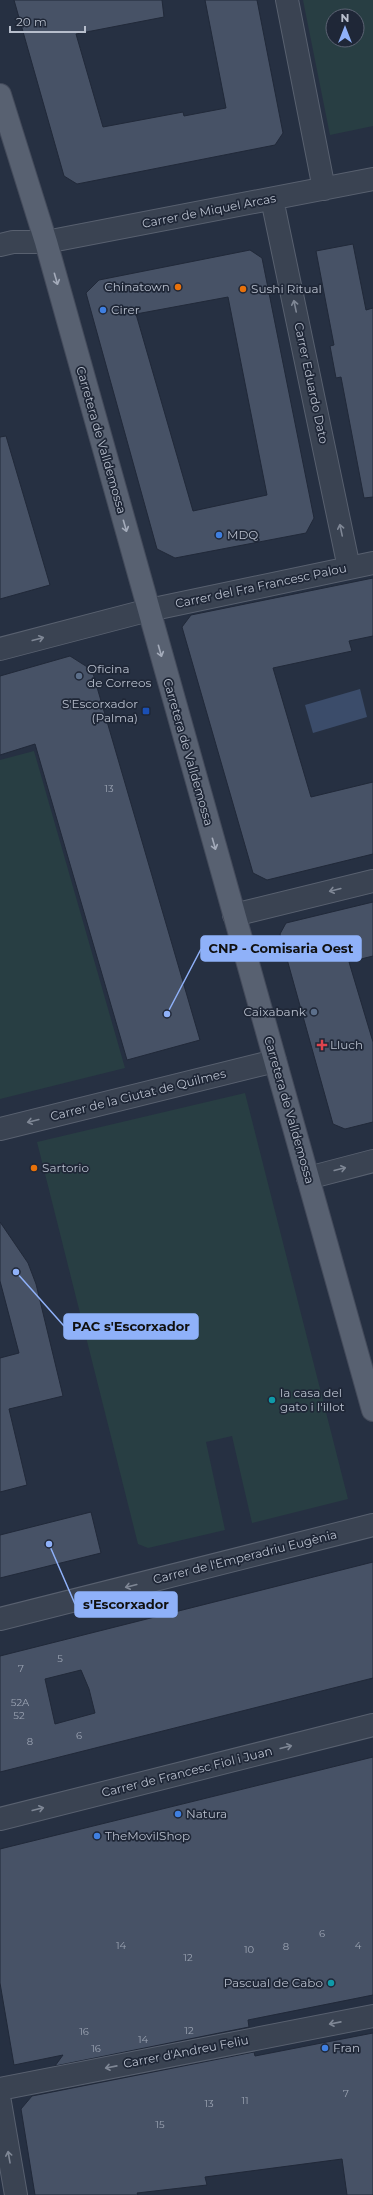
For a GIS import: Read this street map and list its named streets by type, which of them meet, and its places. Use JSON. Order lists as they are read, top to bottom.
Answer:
{
  "streets": {
    "main road": ["Carretera de Valldemossa"],
    "street": [
      "Carrer de Miquel Arcas",
      "Carrer Eduardo Dato",
      "Carrer del Fra Francesc Palou",
      "Carrer de la Ciutat de Quilmes",
      "Carrer de l'Emperadriu Eugènia",
      "Carrer de Francesc Fiol i Juan",
      "Carrer d'Andreu Feliu"
    ]
  },
  "crossings": [
    ["Carrer de Miquel Arcas", "Carrer Eduardo Dato"],
    ["Carrer de Miquel Arcas", "Carretera de Valldemossa"],
    ["Carrer Eduardo Dato", "Carrer del Fra Francesc Palou"],
    ["Carretera de Valldemossa", "Carrer del Fra Francesc Palou"],
    ["Carretera de Valldemossa", "Carrer de la Ciutat de Quilmes"]
  ],
  "one_way": [
    "Carrer Eduardo Dato",
    "Carretera de Valldemossa",
    "Carrer del Fra Francesc Palou",
    "Carrer de la Ciutat de Quilmes",
    "Carrer de l'Emperadriu Eugènia",
    "Carrer de Francesc Fiol i Juan",
    "Carrer d'Andreu Feliu"
  ],
  "places": {
    "other": [
      "Chinatown",
      "Sushi Ritual",
      "Cirer",
      "MDQ",
      "Oficina de Correos",
      "Caixabank",
      "CNP - Comisaria Oest",
      "Sartorio",
      "PAC s'Escorxador",
      "la casa del gato i l'illot",
      "s'Escorxador",
      "Natura",
      "TheMovilShop",
      "Pascual de Cabo",
      "Fran"
    ],
    "transit": ["S'Escorxador (Palma)"],
    "health": ["Lluch"]
  },
  "house_numbers": [
    "13",
    "5",
    "7",
    "52A",
    "52",
    "6",
    "8",
    "6",
    "14",
    "4",
    "8",
    "10",
    "12",
    "12",
    "16",
    "14",
    "16",
    "7",
    "11",
    "13",
    "15"
  ],
  "scale_bar": "20 m",
  "north": "top"
}
